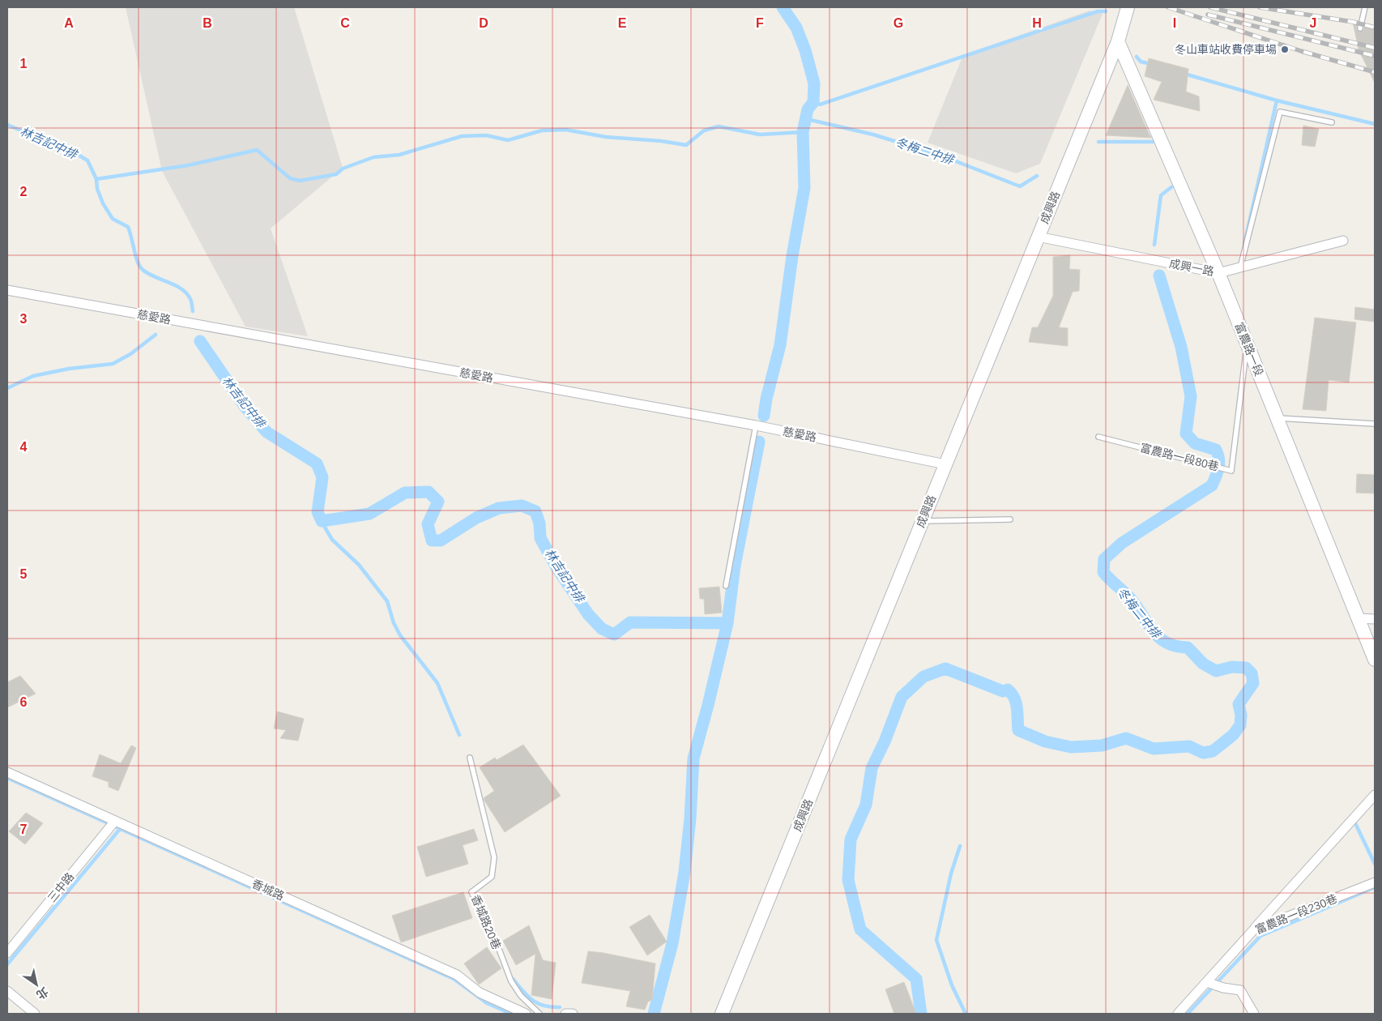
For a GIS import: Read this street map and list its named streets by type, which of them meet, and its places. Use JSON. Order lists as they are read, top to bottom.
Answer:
{
  "streets": {
    "street": [
      "成興路",
      "成興一路",
      "慈愛路",
      "富農路一段",
      "三中路",
      "香城路",
      "富農路一段230巷"
    ],
    "lane": ["富農路一段80巷", "香城路20巷"]
  },
  "crossings": [
    ["成興路", "成興一路"],
    ["成興路", "慈愛路"],
    ["成興路", "富農路一段"],
    ["成興一路", "富農路一段"],
    ["富農路一段", "富農路一段80巷"],
    ["三中路", "香城路"]
  ],
  "water": ["林吉記中排", "冬梅二中排"],
  "places": ["冬山車站收費停車場"],
  "north": "bottom right",
  "grid": {
    "columns": [
      "A",
      "B",
      "C",
      "D",
      "E",
      "F",
      "G",
      "H",
      "I",
      "J"
    ],
    "rows": [
      "1",
      "2",
      "3",
      "4",
      "5",
      "6",
      "7"
    ]
  }
}
